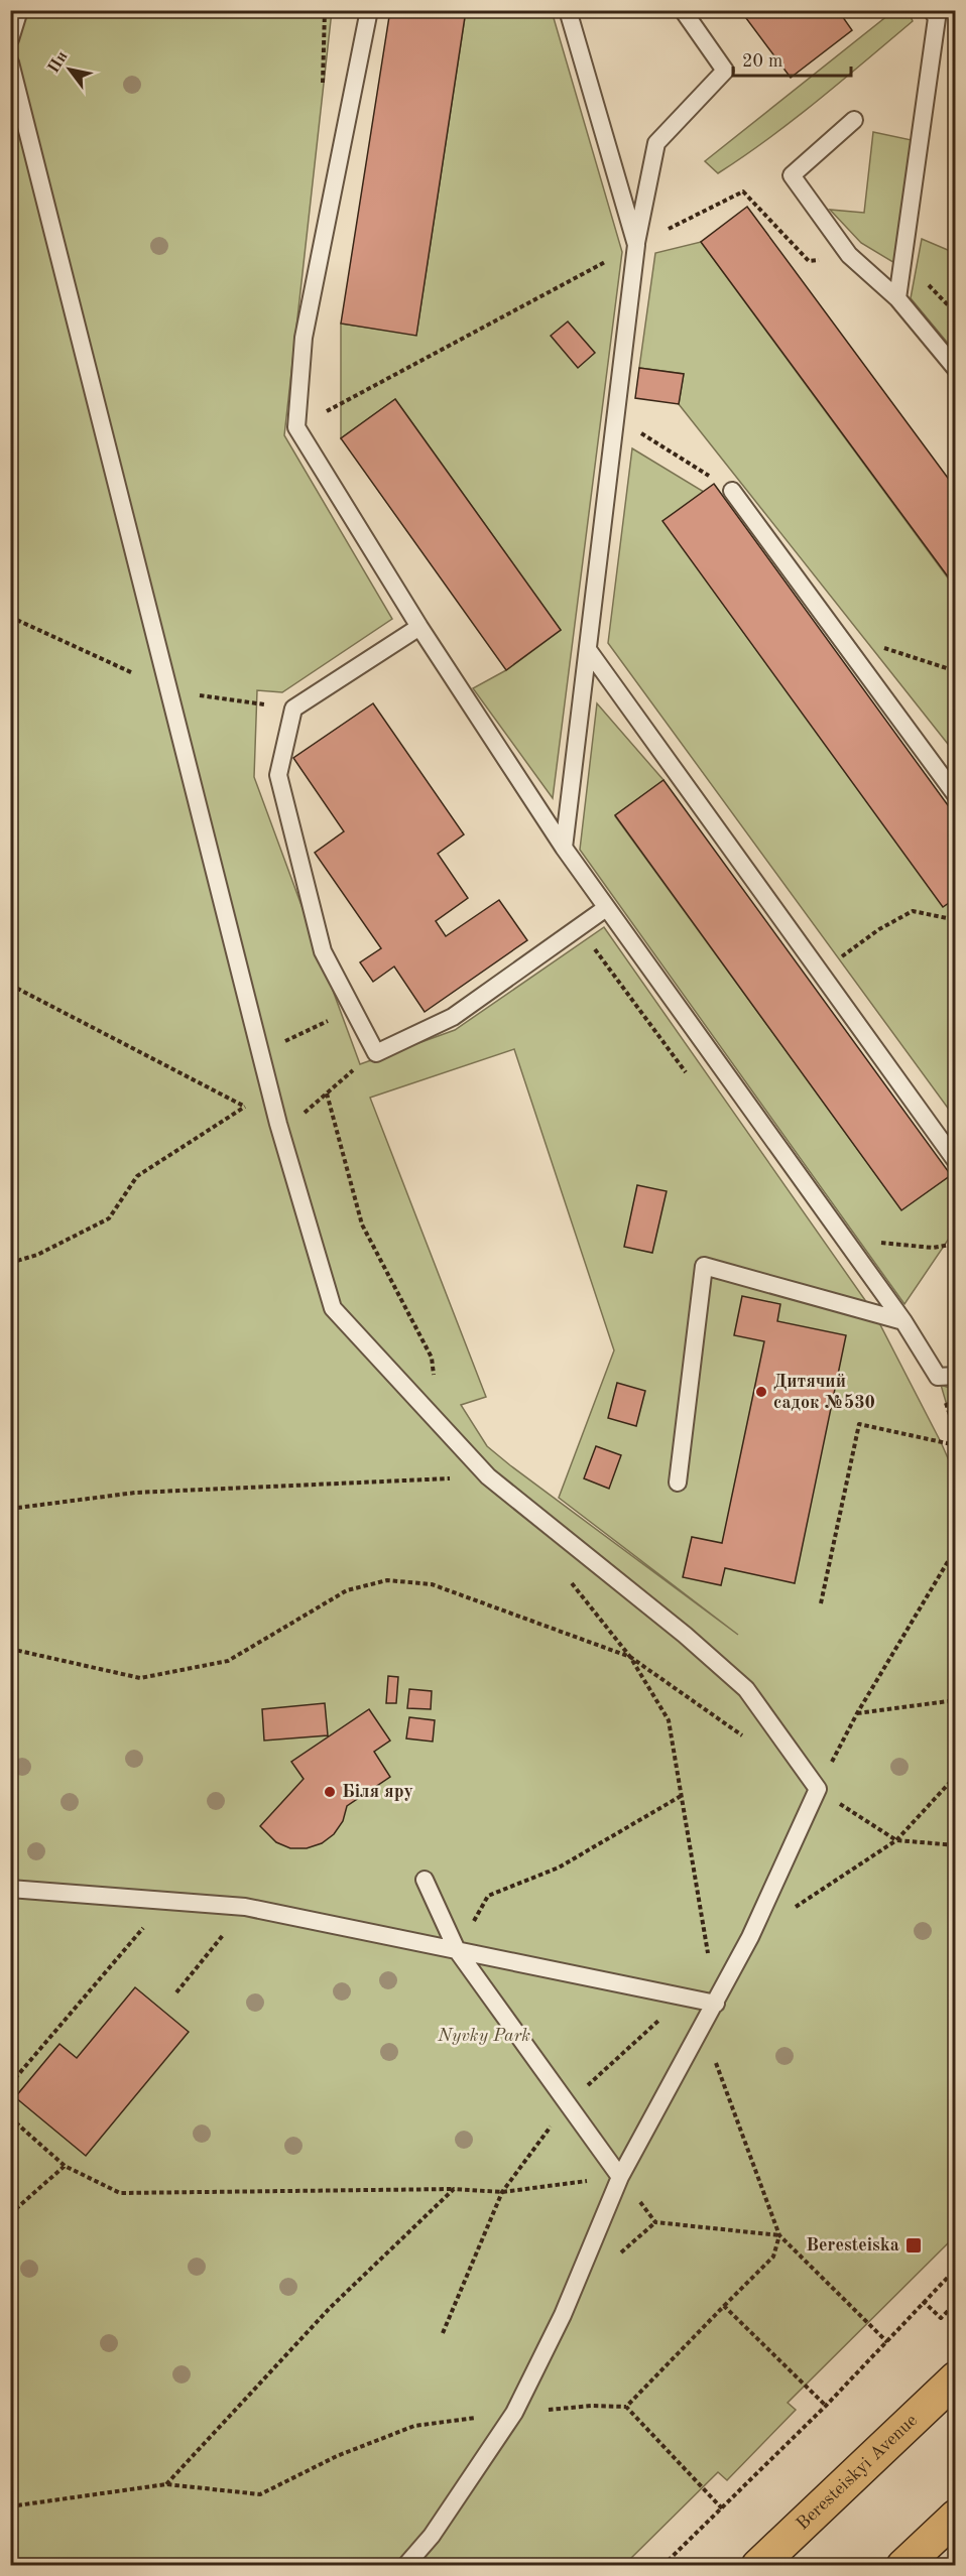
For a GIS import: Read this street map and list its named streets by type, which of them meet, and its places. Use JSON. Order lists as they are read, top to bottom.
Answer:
{
  "streets": {
    "main road": ["Beresteiskyi Avenue"]
  },
  "parks": ["Nyvky Park"],
  "places": {
    "other": ["Дитячий садок №530", "Біля яру"],
    "transit": ["Beresteiska"]
  },
  "scale_bar": "20 m",
  "north": "top left"
}
